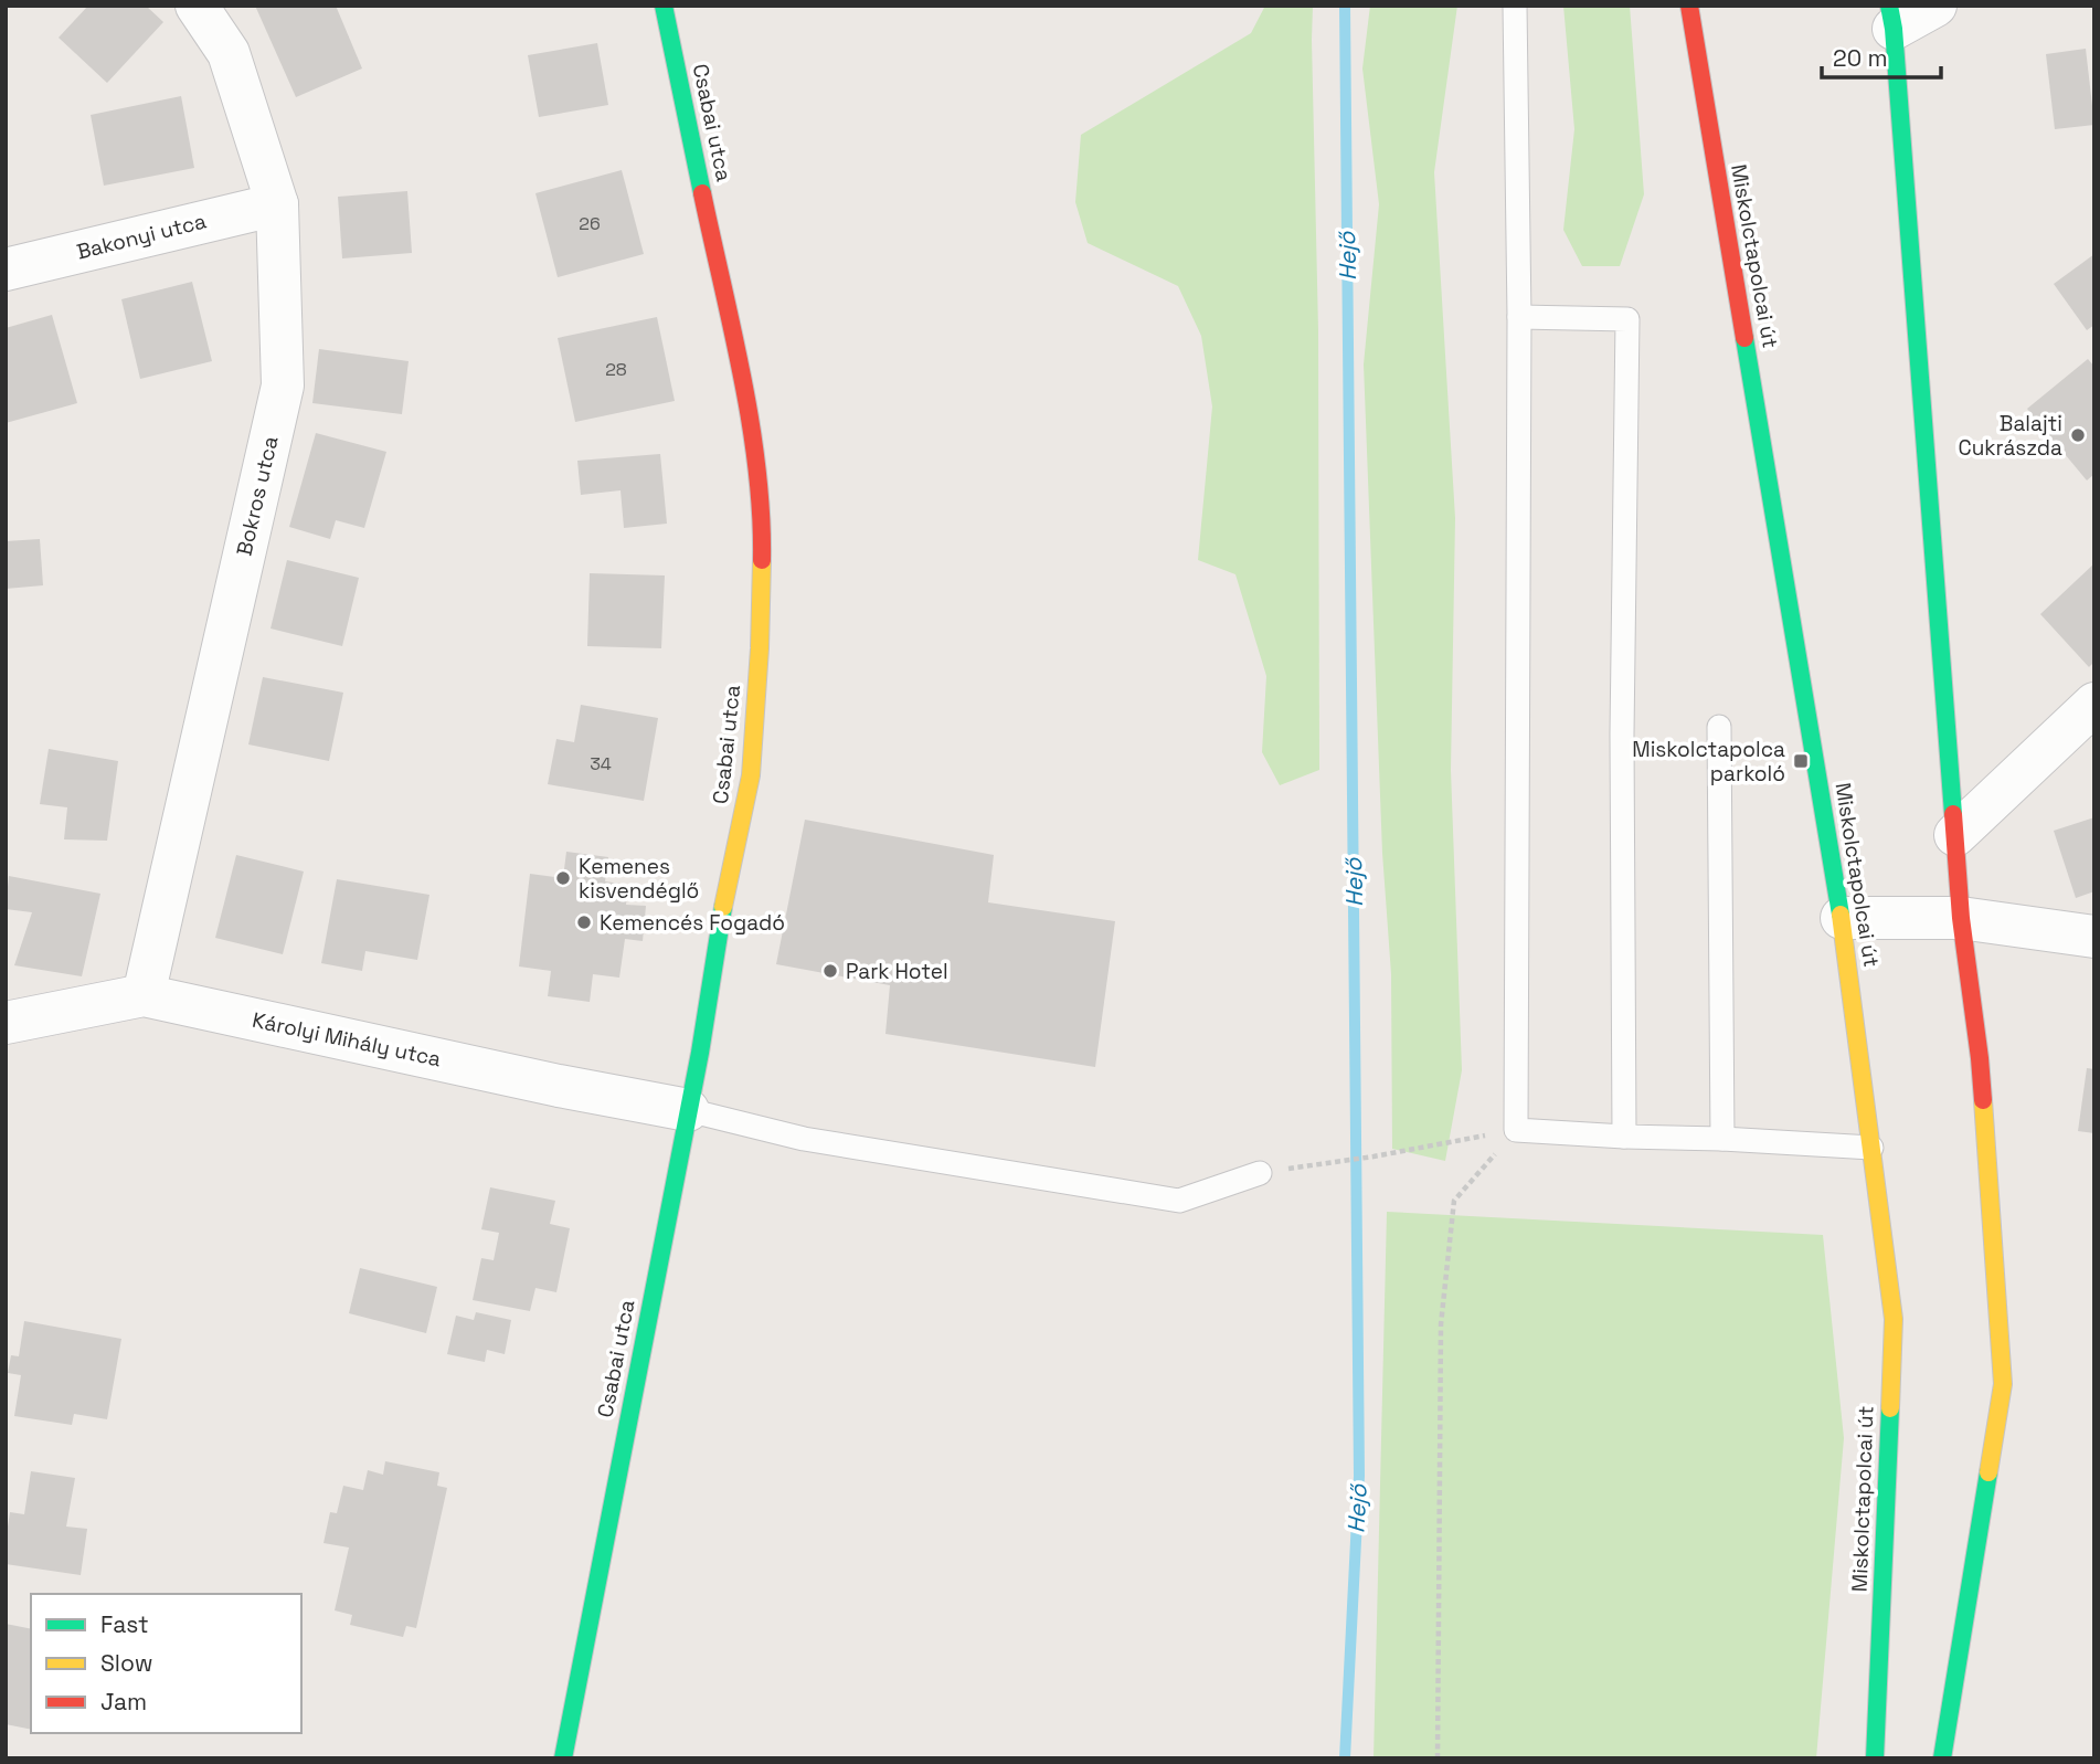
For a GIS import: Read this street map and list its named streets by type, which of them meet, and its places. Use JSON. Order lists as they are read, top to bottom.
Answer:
{
  "streets": {
    "street": [
      "Csabai utca",
      "Bakonyi utca",
      "Miskolctapolcai út",
      "Bokros utca",
      "Károlyi Mihály utca"
    ]
  },
  "crossings": [
    ["Csabai utca", "Károlyi Mihály utca"],
    ["Bakonyi utca", "Bokros utca"],
    ["Bokros utca", "Károlyi Mihály utca"]
  ],
  "water": ["Hejő"],
  "places": {
    "other": [
      "Balajti Cukrászda",
      "Kemenes kisvendéglő",
      "Kemencés Fogadó",
      "Park Hotel"
    ],
    "transit": ["Miskolctapolca parkoló"]
  },
  "house_numbers": ["26", "28", "34"],
  "legend": ["Fast", "Slow", "Jam"],
  "scale_bar": "20 m"
}
